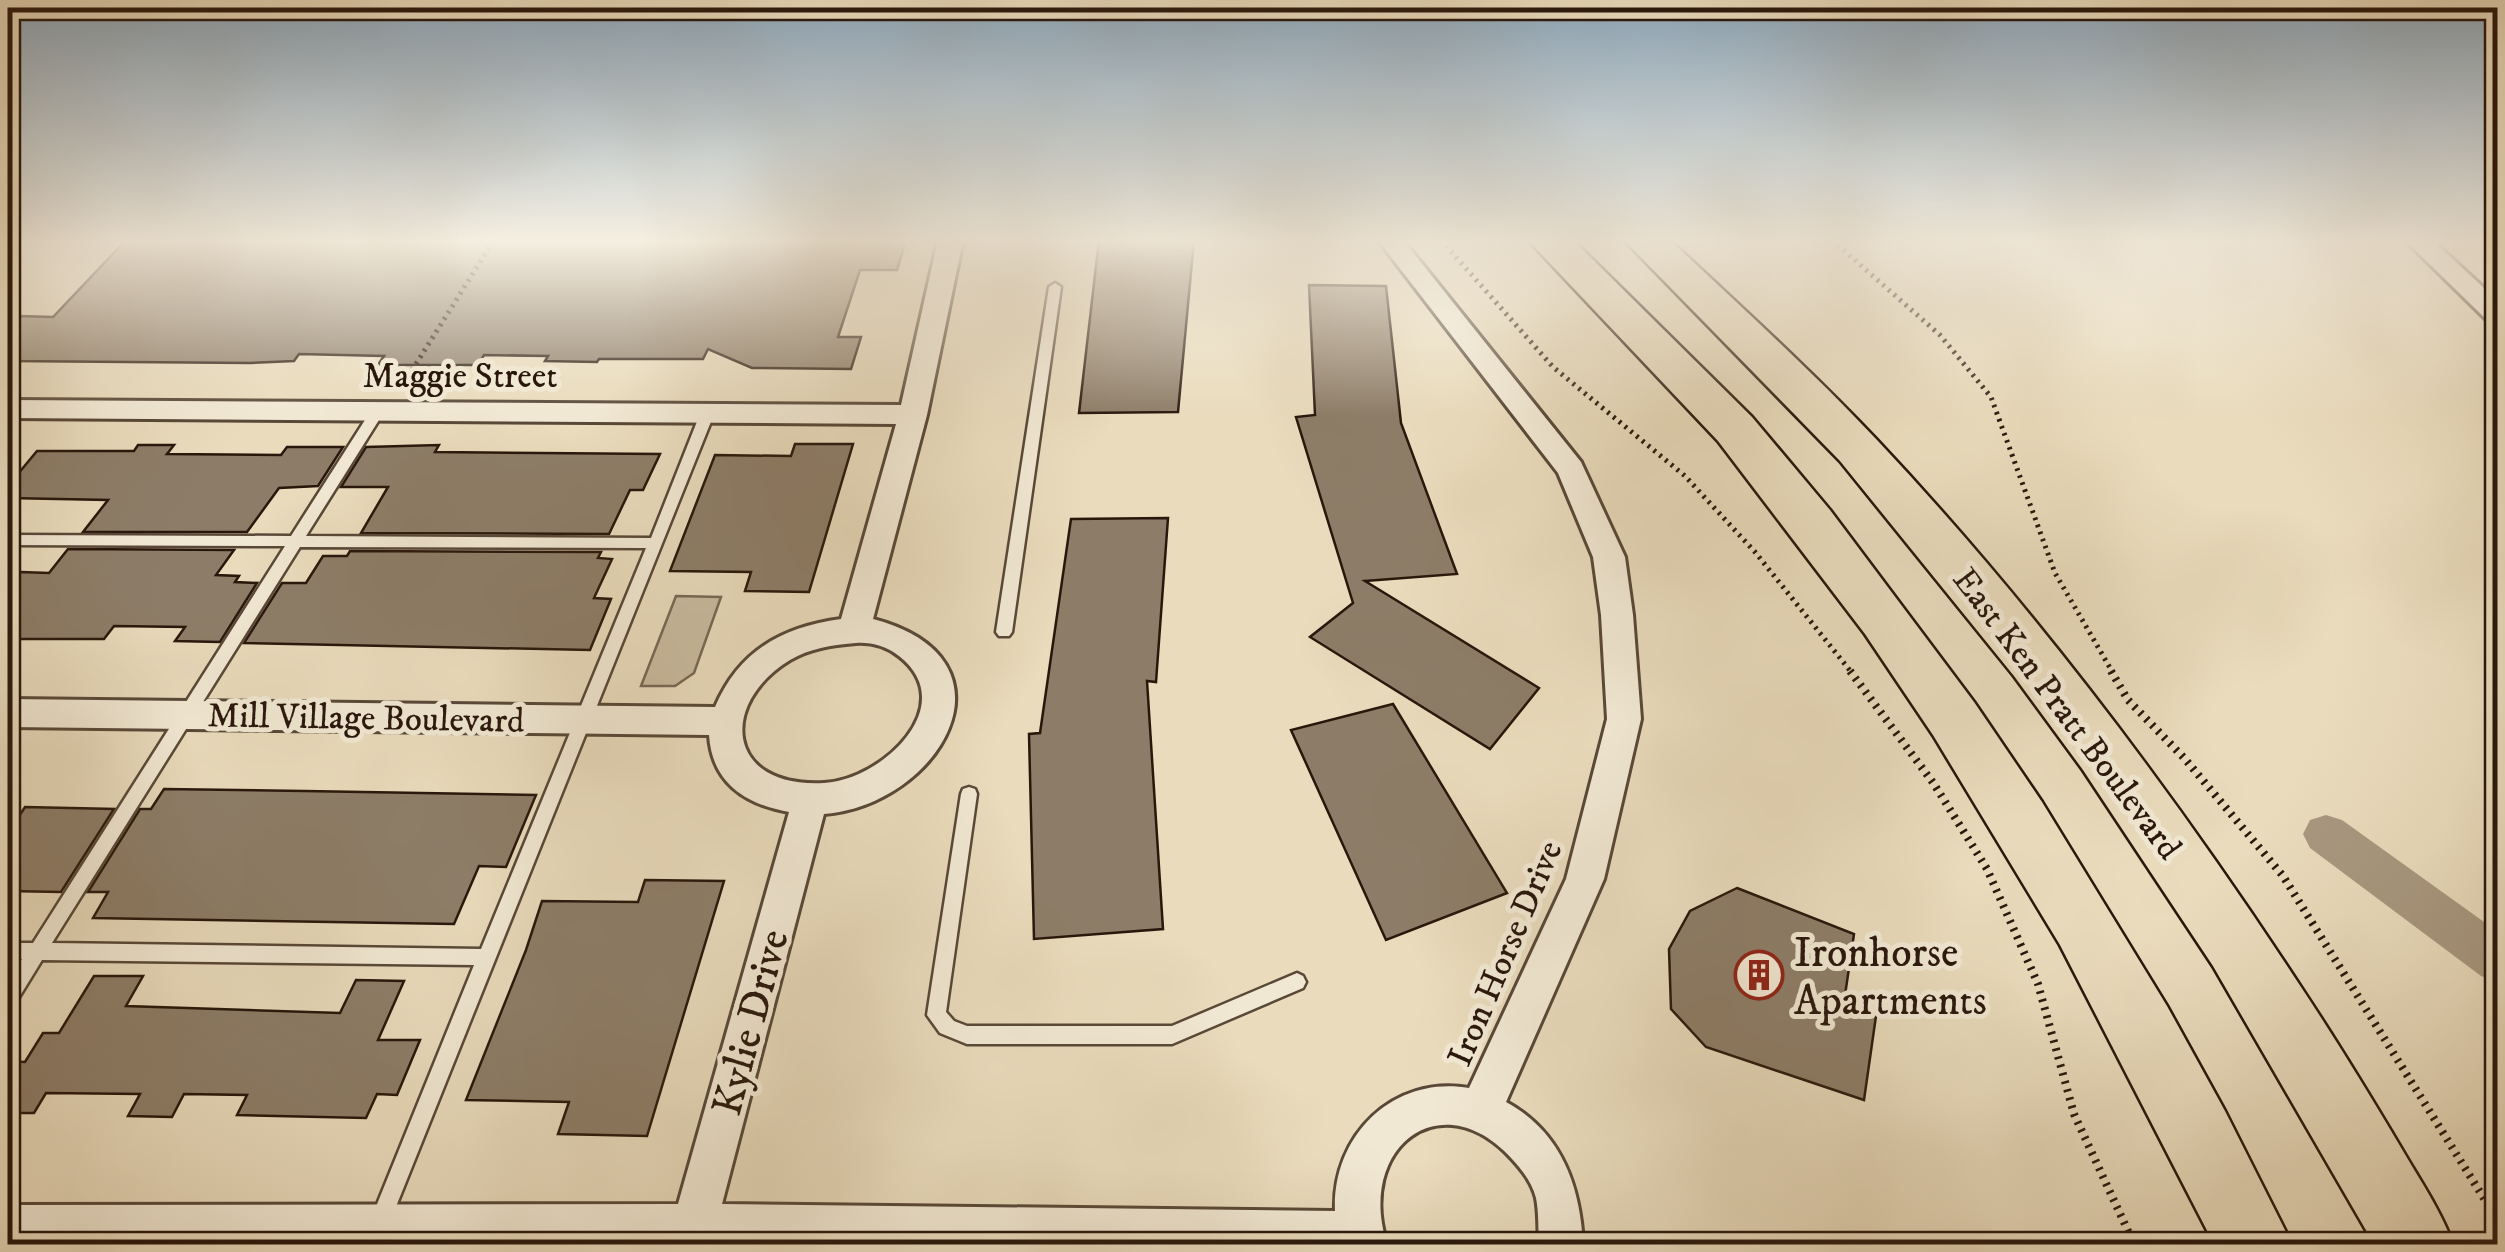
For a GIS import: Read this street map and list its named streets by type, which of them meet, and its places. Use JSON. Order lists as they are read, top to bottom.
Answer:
{
  "streets": {
    "highway": ["East Ken Pratt Boulevard"],
    "street": [
      "Maggie Street",
      "Mill Village Boulevard",
      "Iron Horse Drive",
      "Kylie Drive"
    ]
  },
  "crossings": [
    ["Mill Village Boulevard", "Kylie Drive"]
  ],
  "places": {
    "building": ["Ironhorse Apartments"]
  }
}
